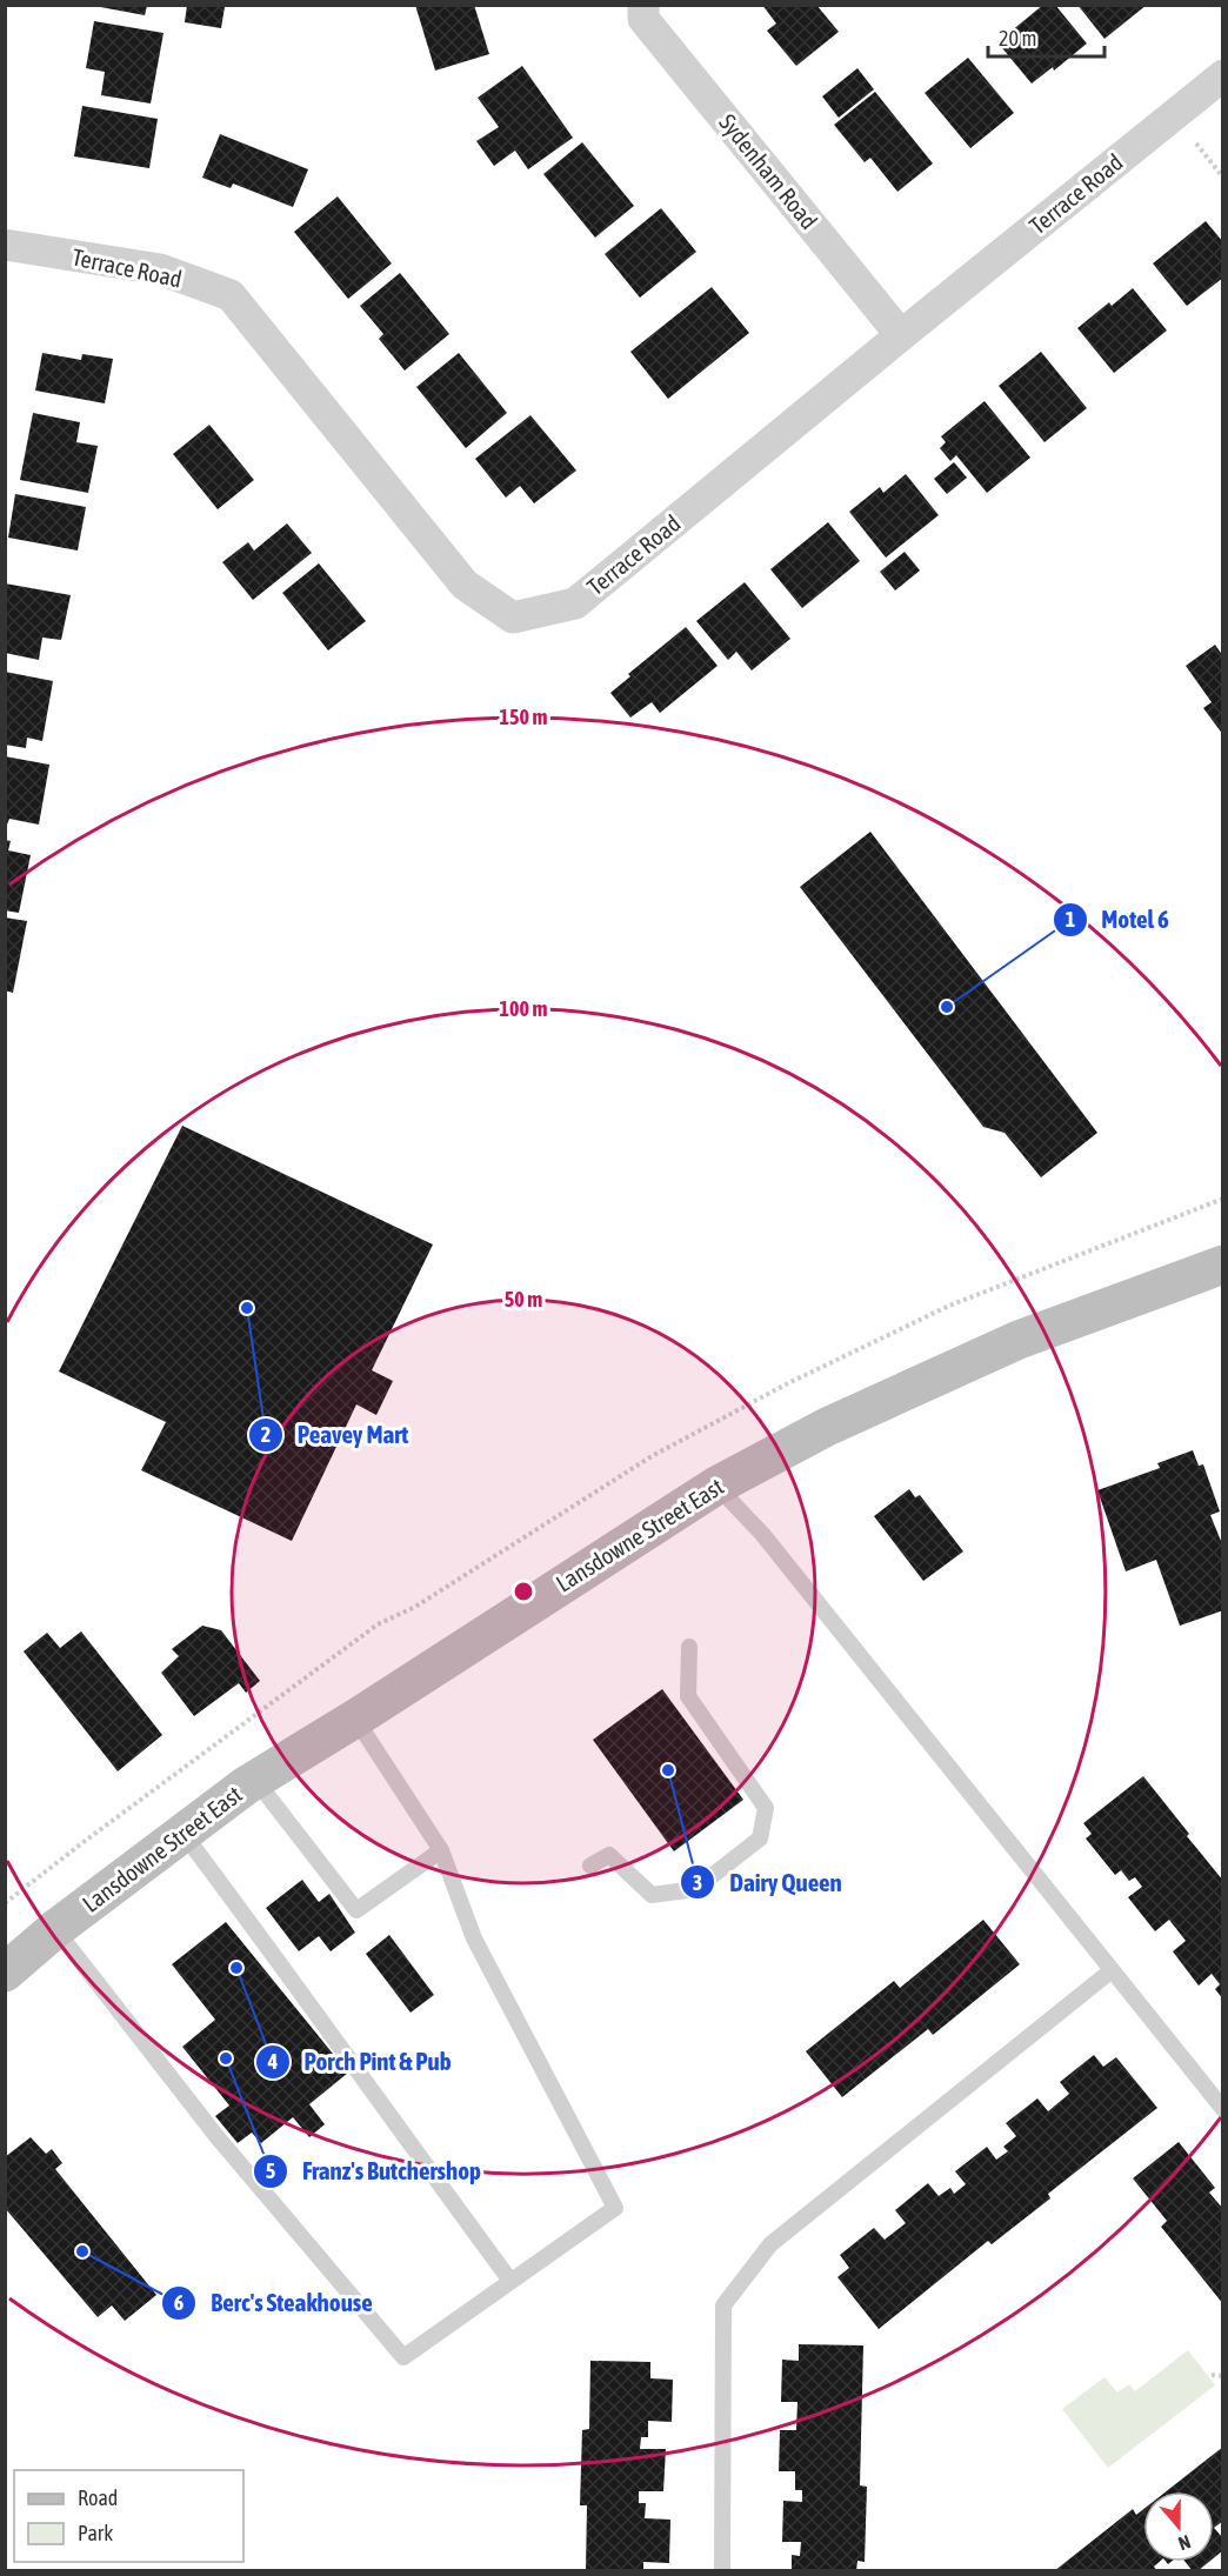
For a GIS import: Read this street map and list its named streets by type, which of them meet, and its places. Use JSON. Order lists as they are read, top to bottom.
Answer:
{
  "streets": {
    "main road": ["Lansdowne Street East"],
    "street": ["Sydenham Road", "Terrace Road"]
  },
  "crossings": [
    ["Sydenham Road", "Terrace Road"]
  ],
  "places": [
    "Motel 6",
    "Peavey Mart",
    "Dairy Queen",
    "Porch Pint & Pub",
    "Franz's Butchershop",
    "Berc's Steakhouse"
  ],
  "legend": ["Road", "Park"],
  "scale_bar": "20 m",
  "north": "bottom",
  "rings": ["150 m", "100 m", "50 m"]
}
